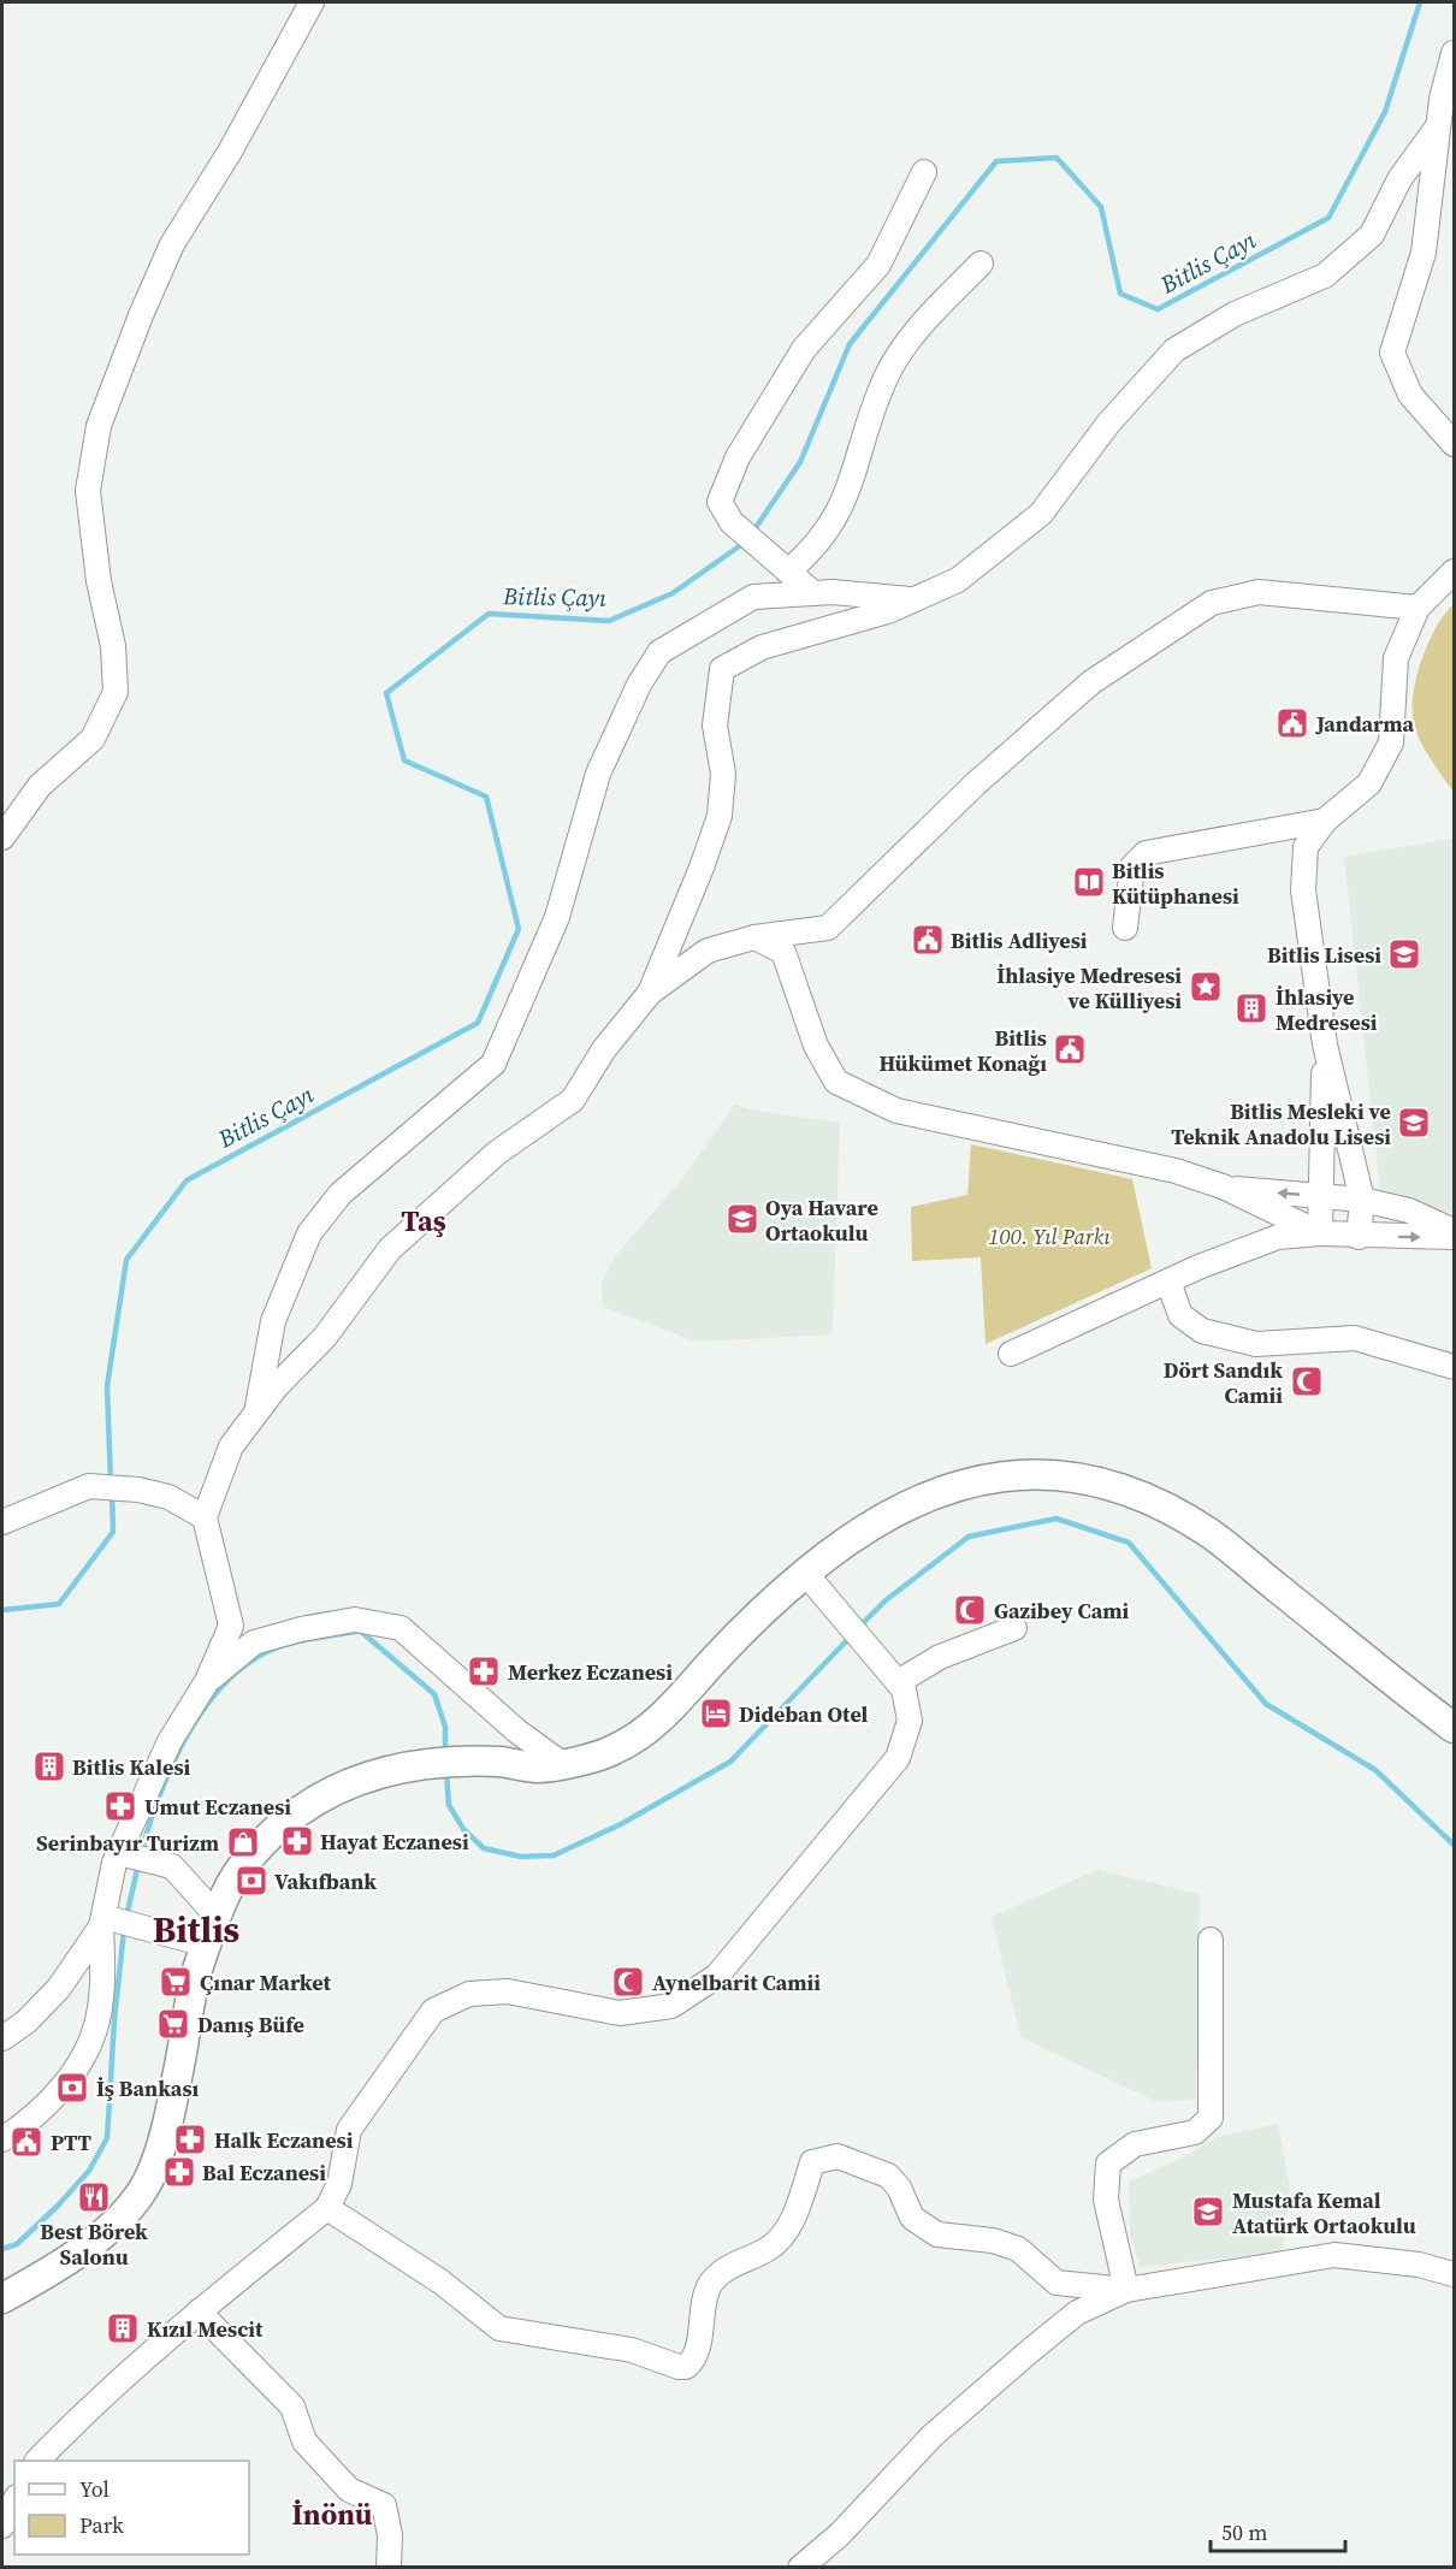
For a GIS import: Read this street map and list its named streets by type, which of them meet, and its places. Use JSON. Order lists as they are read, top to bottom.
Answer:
{
  "districts": ["Taş", "Bitlis", "İnönü"],
  "water": ["Bitlis Çayı"],
  "parks": ["100. Yıl Parkı"],
  "places": {
    "public building": [
      "Jandarma",
      "Bitlis Adliyesi",
      "Bitlis Hükümet Konağı",
      "PTT"
    ],
    "library": ["Bitlis Kütüphanesi"],
    "school or university": [
      "Bitlis Lisesi",
      "Bitlis Mesleki ve Teknik Anadolu Lisesi",
      "Oya Havare Ortaokulu",
      "Mustafa Kemal Atatürk Ortaokulu"
    ],
    "place": ["İhlasiye Medresesi ve Külliyesi"],
    "building": ["İhlasiye Medresesi", "Bitlis Kalesi", "Kızıl Mescit"],
    "mosque": ["Dört Sandık Camii", "Gazibey Cami", "Aynelbarit Camii"],
    "pharmacy": [
      "Merkez Eczanesi",
      "Umut Eczanesi",
      "Hayat Eczanesi",
      "Halk Eczanesi",
      "Bal Eczanesi"
    ],
    "hotel": ["Dideban Otel"],
    "shop": ["Serinbayır Turizm"],
    "bank": ["Vakıfbank", "İş Bankası"],
    "supermarket": ["Çınar Market", "Danış Büfe"],
    "restaurant": ["Best Börek Salonu"]
  },
  "legend": ["Yol", "Park"],
  "scale_bar": "50 m"
}
